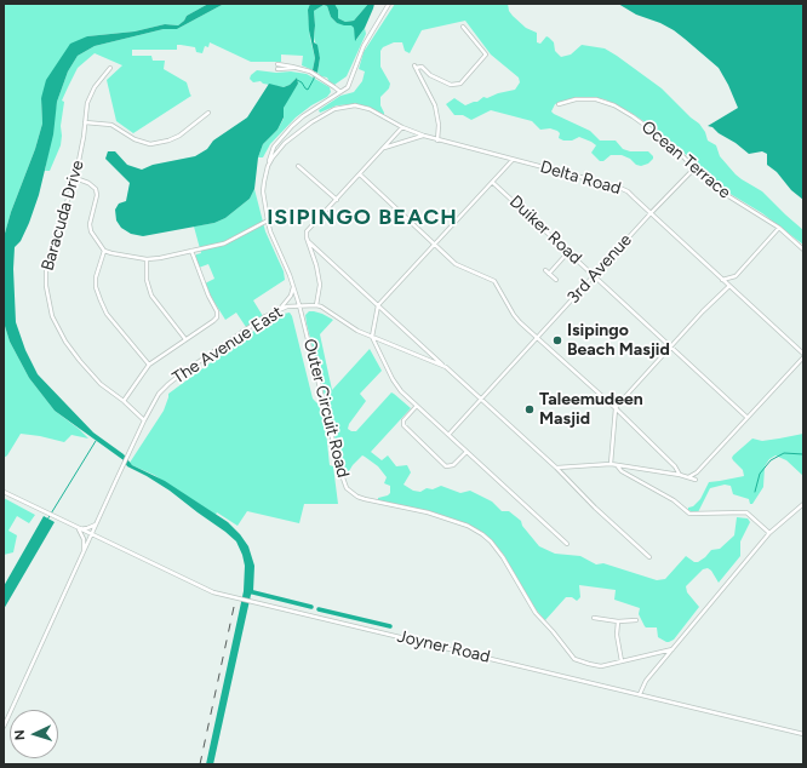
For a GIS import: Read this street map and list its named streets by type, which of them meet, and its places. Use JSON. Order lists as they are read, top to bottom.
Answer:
{
  "streets": {
    "street": [
      "Ocean Terrace",
      "Delta Road",
      "Baracuda Drive",
      "Duiker Road",
      "3rd Avenue",
      "The Avenue East",
      "Outer Circuit Road",
      "Joyner Road"
    ]
  },
  "crossings": [
    ["Ocean Terrace", "3rd Avenue"],
    ["Delta Road", "3rd Avenue"],
    ["Delta Road", "Outer Circuit Road"],
    ["Baracuda Drive", "The Avenue East"],
    ["Duiker Road", "3rd Avenue"],
    ["The Avenue East", "Outer Circuit Road"],
    ["The Avenue East", "Joyner Road"]
  ],
  "districts": ["ISIPINGO BEACH"],
  "places": ["Isipingo Beach Masjid", "Taleemudeen Masjid"],
  "north": "left"
}
